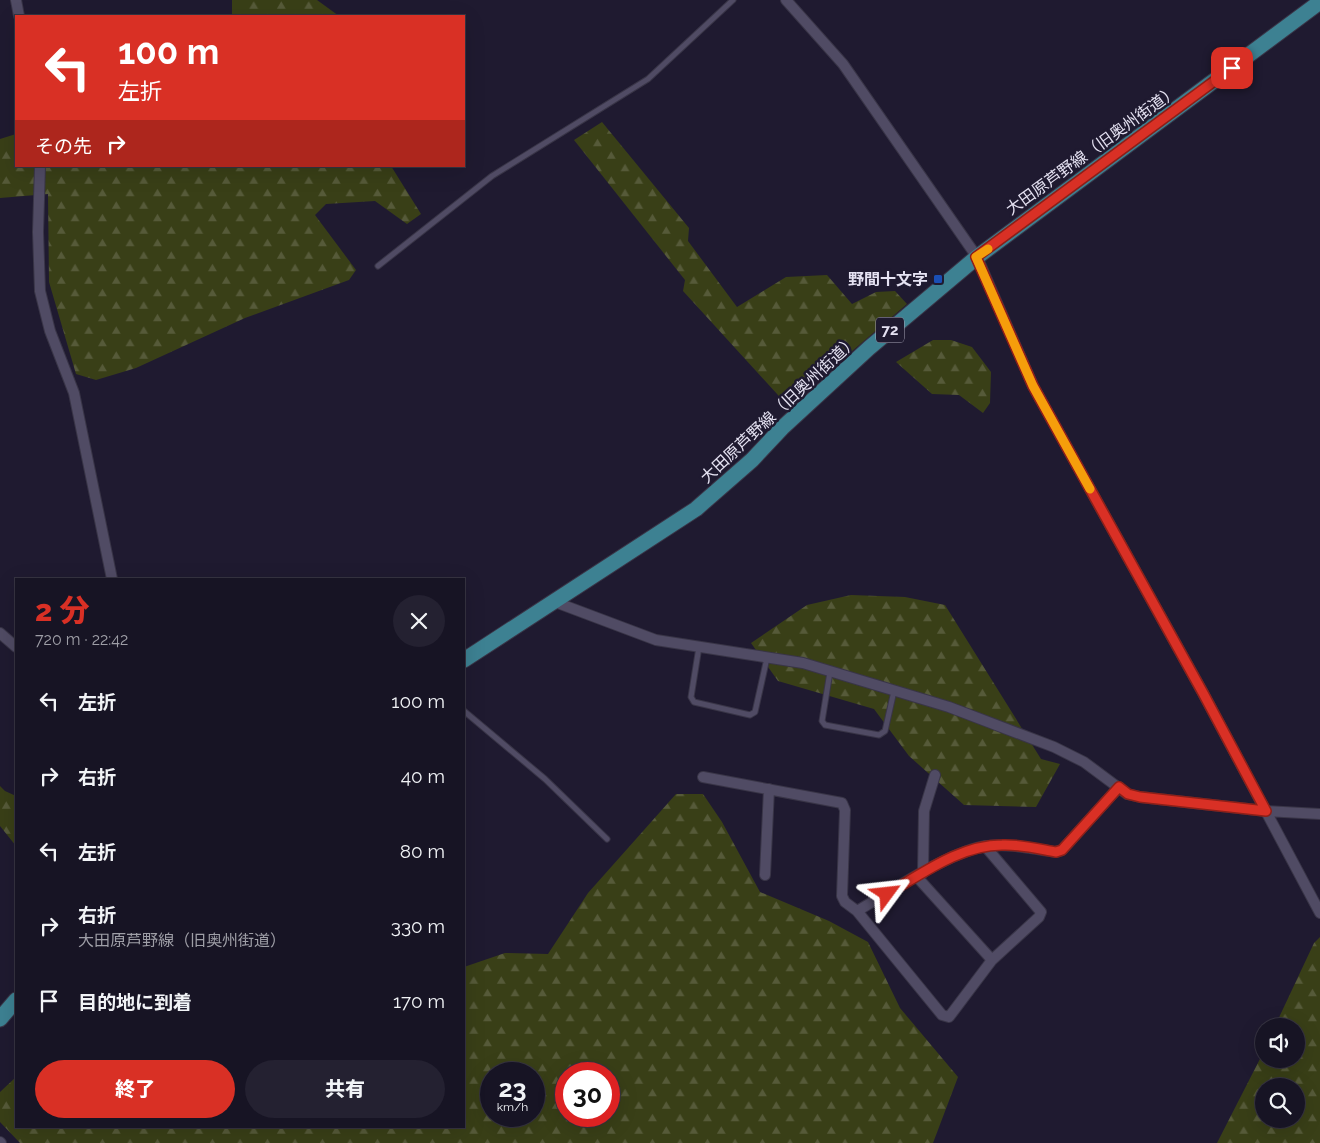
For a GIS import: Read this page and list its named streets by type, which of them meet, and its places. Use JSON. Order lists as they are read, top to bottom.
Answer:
{
  "streets": {
    "main road": ["大田原芦野線（旧奥州街道）", "72"]
  },
  "places": {
    "transit": ["野間十文字"]
  },
  "page": {
    "turn": ["100 m", "左折"],
    "then": "その先",
    "heading": ["2 分", "720 m · 22:42"],
    "list": [
      {
        "name": "左折",
        "value": "100 m"
      },
      {
        "name": "右折",
        "value": "40 m"
      },
      {
        "name": "左折",
        "value": "80 m"
      },
      {
        "name": "右折",
        "note": "大田原芦野線（旧奥州街道）",
        "value": "330 m"
      },
      {
        "name": "目的地に到着",
        "value": "170 m"
      }
    ],
    "buttons": ["終了", "共有"],
    "speed": "23 km/h",
    "limit": "30"
  }
}
